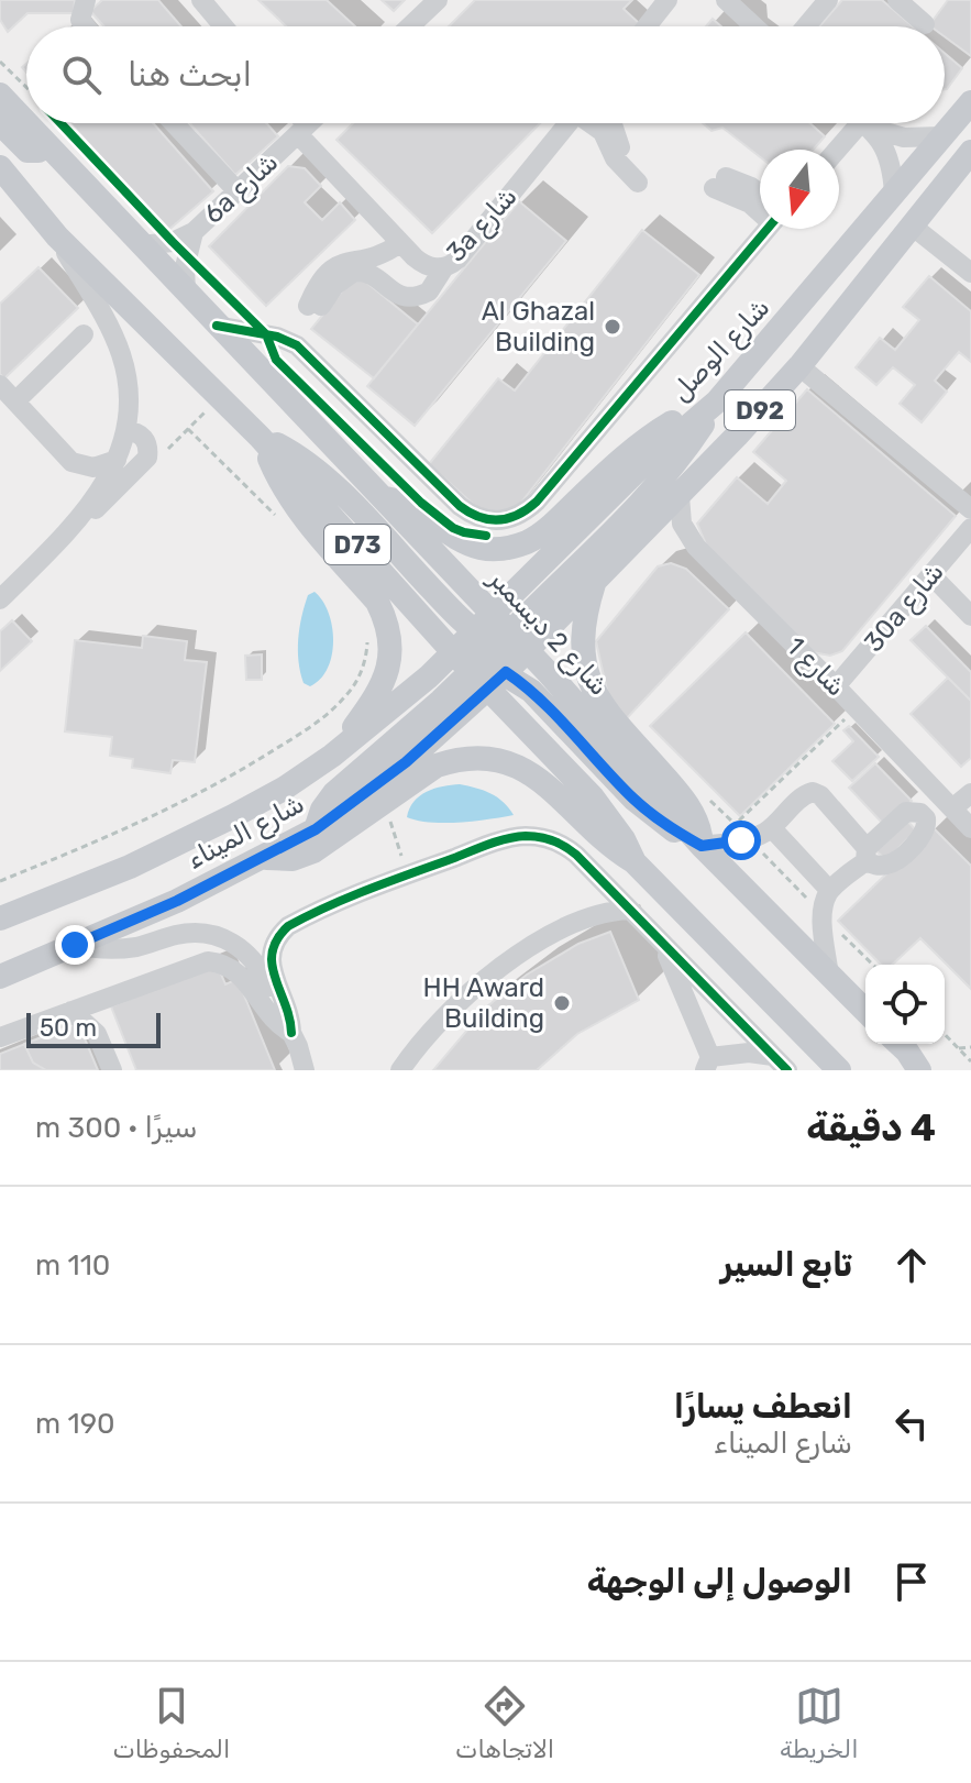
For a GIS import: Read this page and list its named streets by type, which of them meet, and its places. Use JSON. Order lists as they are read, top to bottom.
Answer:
{
  "streets": {
    "main road": [
      "شارع الوصل",
      "D92",
      "D73",
      "شارع 2 ديسمبر",
      "شارع الميناء"
    ],
    "street": [
      "6a شارع",
      "3a شارع",
      "30a شارع",
      "شارع 1"
    ]
  },
  "crossings": [
    ["6a شارع", "3a شارع"],
    ["6a شارع", "شارع 2 ديسمبر"],
    ["شارع الوصل", "D92"],
    ["شارع الوصل", "شارع 2 ديسمبر"],
    ["شارع الوصل", "شارع الميناء"],
    ["D92", "شارع 2 ديسمبر"],
    ["D92", "شارع 1"],
    ["D92", "شارع الميناء"],
    ["30a شارع", "شارع 1"],
    ["شارع 2 ديسمبر", "شارع الميناء"]
  ],
  "places": ["Al Ghazal Building", "HH Award Building"],
  "scale_bar": "50 m",
  "north": "bottom",
  "page": {
    "search": "ابحث هنا",
    "scale": "50 m",
    "heading": ["4 دقيقة", "سيرًا · 300 m"],
    "list": [
      ["تابع السير", "110 m"],
      ["انعطف يسارًا", "شارع الميناء", "190 m"],
      "الوصول إلى الوجهة"
    ],
    "nav": ["الخريطة", "الاتجاهات", "المحفوظات"]
  }
}
